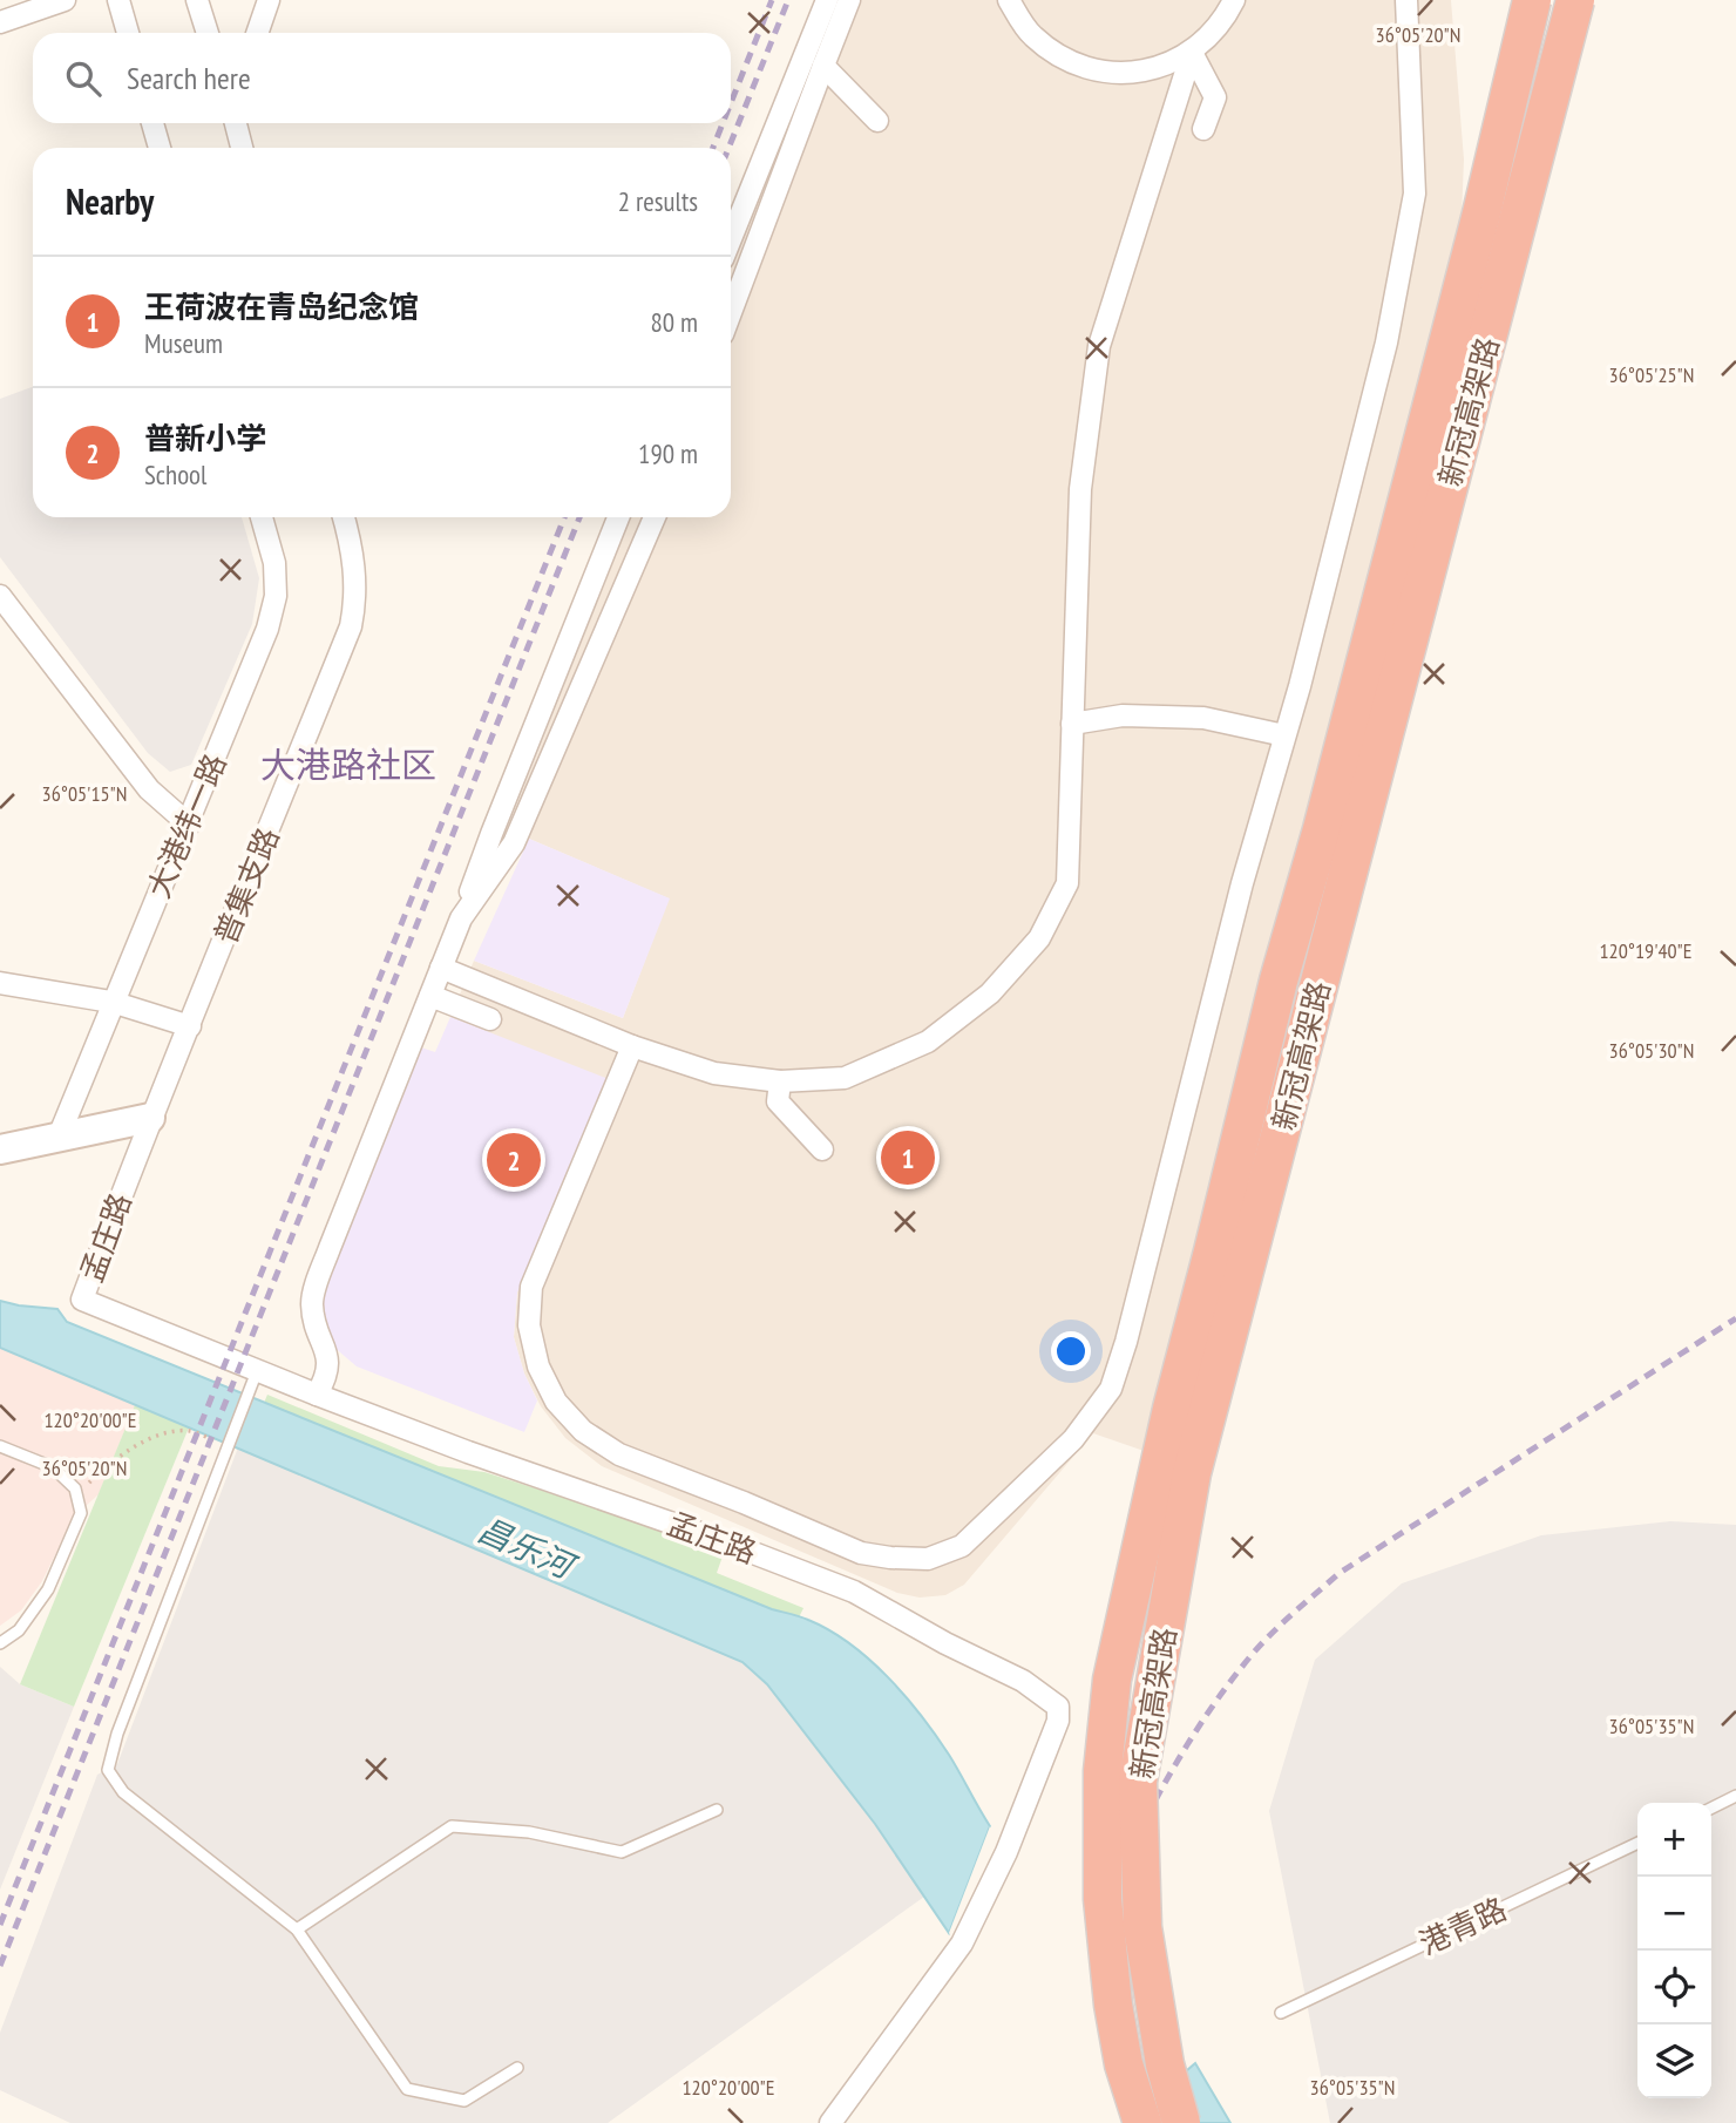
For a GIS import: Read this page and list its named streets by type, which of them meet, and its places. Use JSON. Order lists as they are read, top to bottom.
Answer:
{
  "streets": {
    "highway": ["新冠高架路"],
    "street": ["大港纬一路", "普集支路", "孟庄路"],
    "lane": ["港青路"]
  },
  "crossings": [
    ["普集支路", "孟庄路"]
  ],
  "districts": ["大港路社区"],
  "water": ["昌乐河"],
  "page": {
    "search": "Search here",
    "heading": ["Nearby", "2 results"],
    "list": [
      {
        "mark": "1",
        "name": "王荷波在青岛纪念馆",
        "note": "Museum",
        "value": "80 m"
      },
      {
        "mark": "2",
        "name": "普新小学",
        "note": "School",
        "value": "190 m"
      }
    ],
    "pins": ["1", "2"],
    "map_buttons": ["+", "−"]
  },
  "coordinates": [
    "36°05'20\"N",
    "36°05'25\"N",
    "36°05'15\"N",
    "120°19'40\"E",
    "36°05'30\"N",
    "120°20'00\"E",
    "36°05'35\"N"
  ]
}
